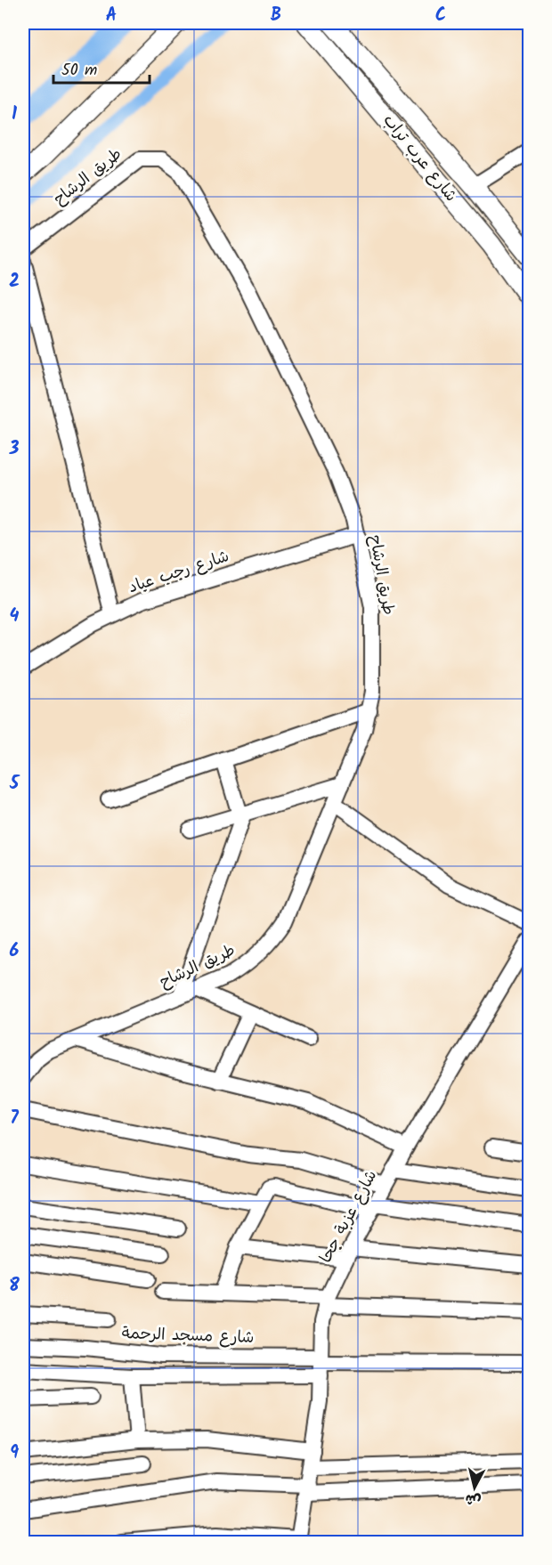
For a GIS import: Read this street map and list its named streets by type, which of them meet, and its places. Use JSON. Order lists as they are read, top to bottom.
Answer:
{
  "streets": {
    "street": [
      "شارع عرب تراب",
      "طريق الرشاح",
      "شارع رجب عياد",
      "شارع عزبة جحا",
      "شارع مسجد الرحمة"
    ]
  },
  "crossings": [
    ["طريق الرشاح", "شارع رجب عياد"],
    ["شارع عزبة جحا", "شارع مسجد الرحمة"]
  ],
  "scale_bar": "50 m",
  "north": "bottom",
  "grid": {
    "columns": ["A", "B", "C"],
    "rows": [
      "1",
      "2",
      "3",
      "4",
      "5",
      "6",
      "7",
      "8",
      "9"
    ]
  }
}
